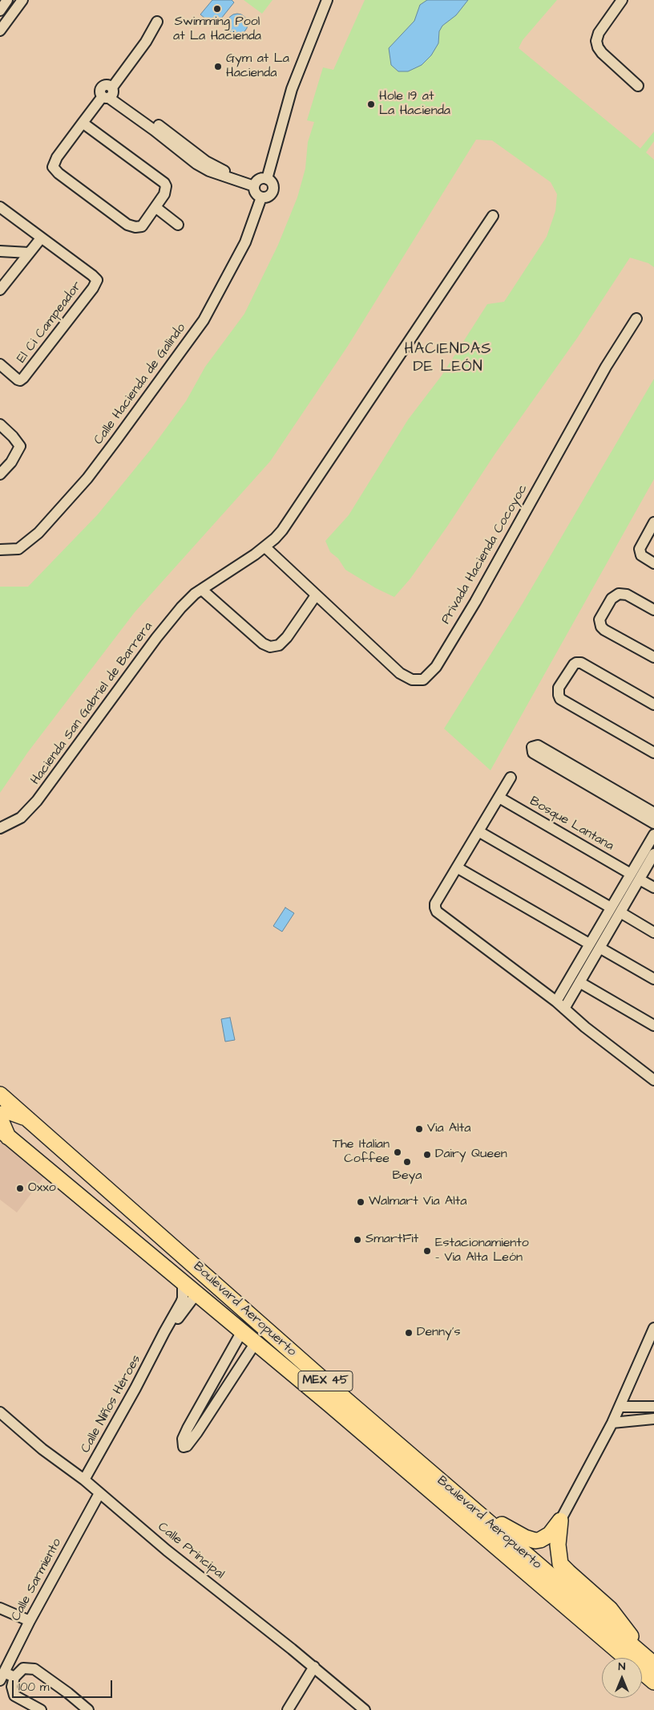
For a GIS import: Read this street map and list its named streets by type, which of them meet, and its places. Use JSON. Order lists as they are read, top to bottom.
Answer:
{
  "streets": {
    "highway": ["Boulevard Aeropuerto", "MEX 45"],
    "street": [
      "El Ci Campeador",
      "Calle Hacienda de Galindo",
      "Privada Hacienda Cocoyoc",
      "Hacienda San Gabriel de Barrera",
      "Bosque Lantana",
      "Calle Niños Héroes",
      "Calle Principal",
      "Calle Sarmiento"
    ]
  },
  "crossings": [
    ["Privada Hacienda Cocoyoc", "Hacienda San Gabriel de Barrera"],
    ["Boulevard Aeropuerto", "Calle Niños Héroes"],
    ["Calle Niños Héroes", "Calle Principal"],
    ["Calle Principal", "Calle Sarmiento"]
  ],
  "districts": ["HACIENDAS DE LEÓN"],
  "places": [
    "Swimming Pool at La Hacienda",
    "Gym at La Hacienda",
    "Hole 19 at La Hacienda",
    "Via Alta",
    "The Italian Coffee",
    "Dairy Queen",
    "Beya",
    "Oxxo",
    "Walmart Via Alta",
    "SmartFit",
    "Estacionamiento - Via Alta León",
    "Denny's"
  ],
  "scale_bar": "100 m",
  "north": "top"
}
